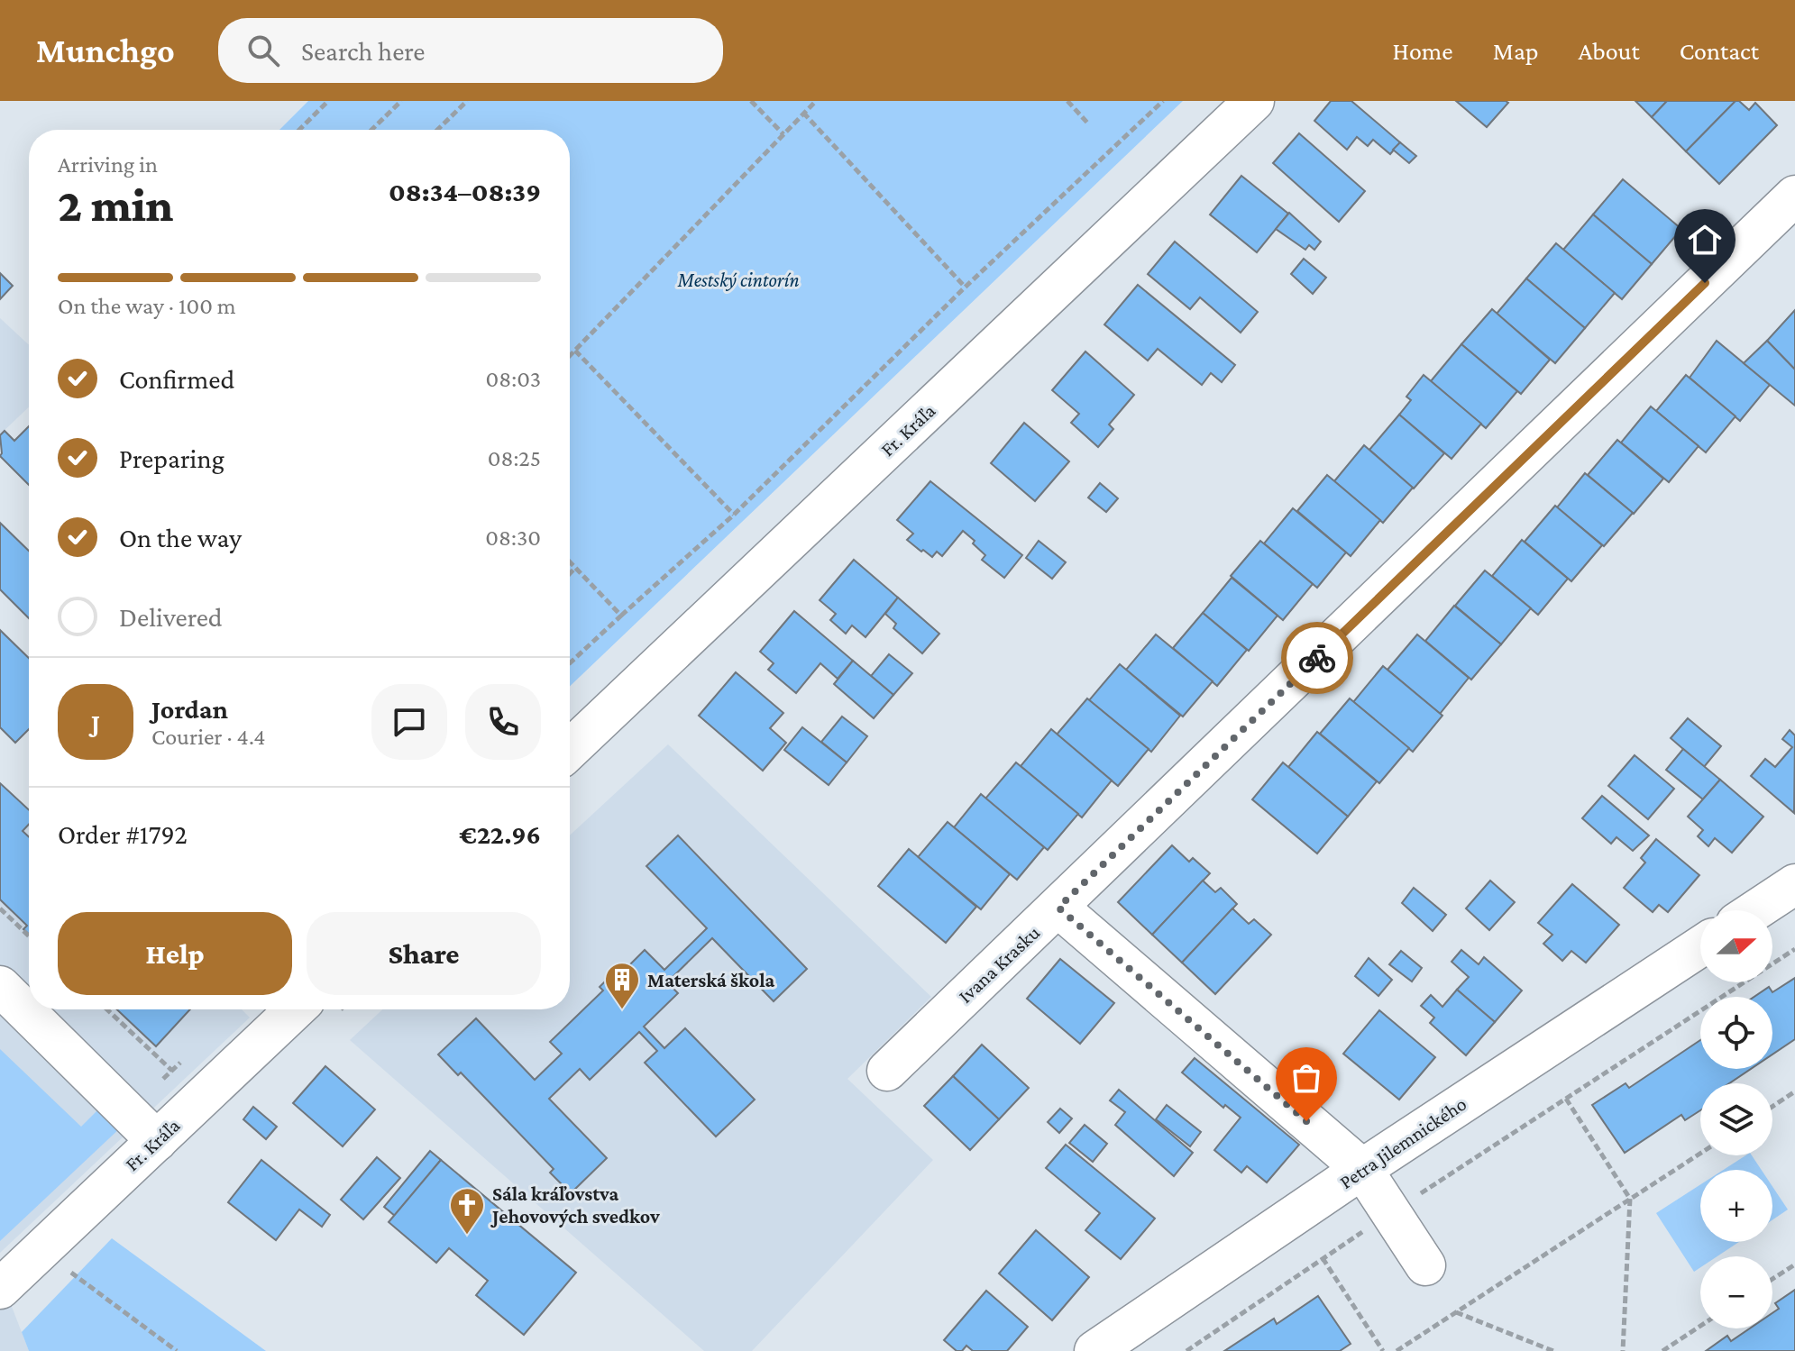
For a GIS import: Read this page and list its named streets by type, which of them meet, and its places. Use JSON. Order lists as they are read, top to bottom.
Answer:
{
  "streets": {
    "street": ["Fr. Kráľa", "Ivana Krasku", "Petra Jilemnického"]
  },
  "parks": ["Mestský cintorín"],
  "places": {
    "building": ["Materská škola"],
    "church": ["Sála kráľovstva Jehovových svedkov"]
  },
  "north": "right",
  "page": {
    "header": "Munchgo",
    "search": "Search here",
    "nav": [
      "Home",
      "Map",
      "About",
      "Contact"
    ],
    "heading": ["2 min", "Arriving in", "08:34–08:39"],
    "panel": [
      "Jordan",
      "Courier · 4.4",
      "Order #1792",
      "€22.96"
    ],
    "bar": "On the way · 100 m",
    "list": [
      ["Confirmed", "08:03"],
      ["Preparing", "08:25"],
      ["On the way", "08:30"],
      "Delivered"
    ],
    "round": "J",
    "buttons": ["Help", "Share"],
    "map_buttons": ["+", "−"]
  }
}
